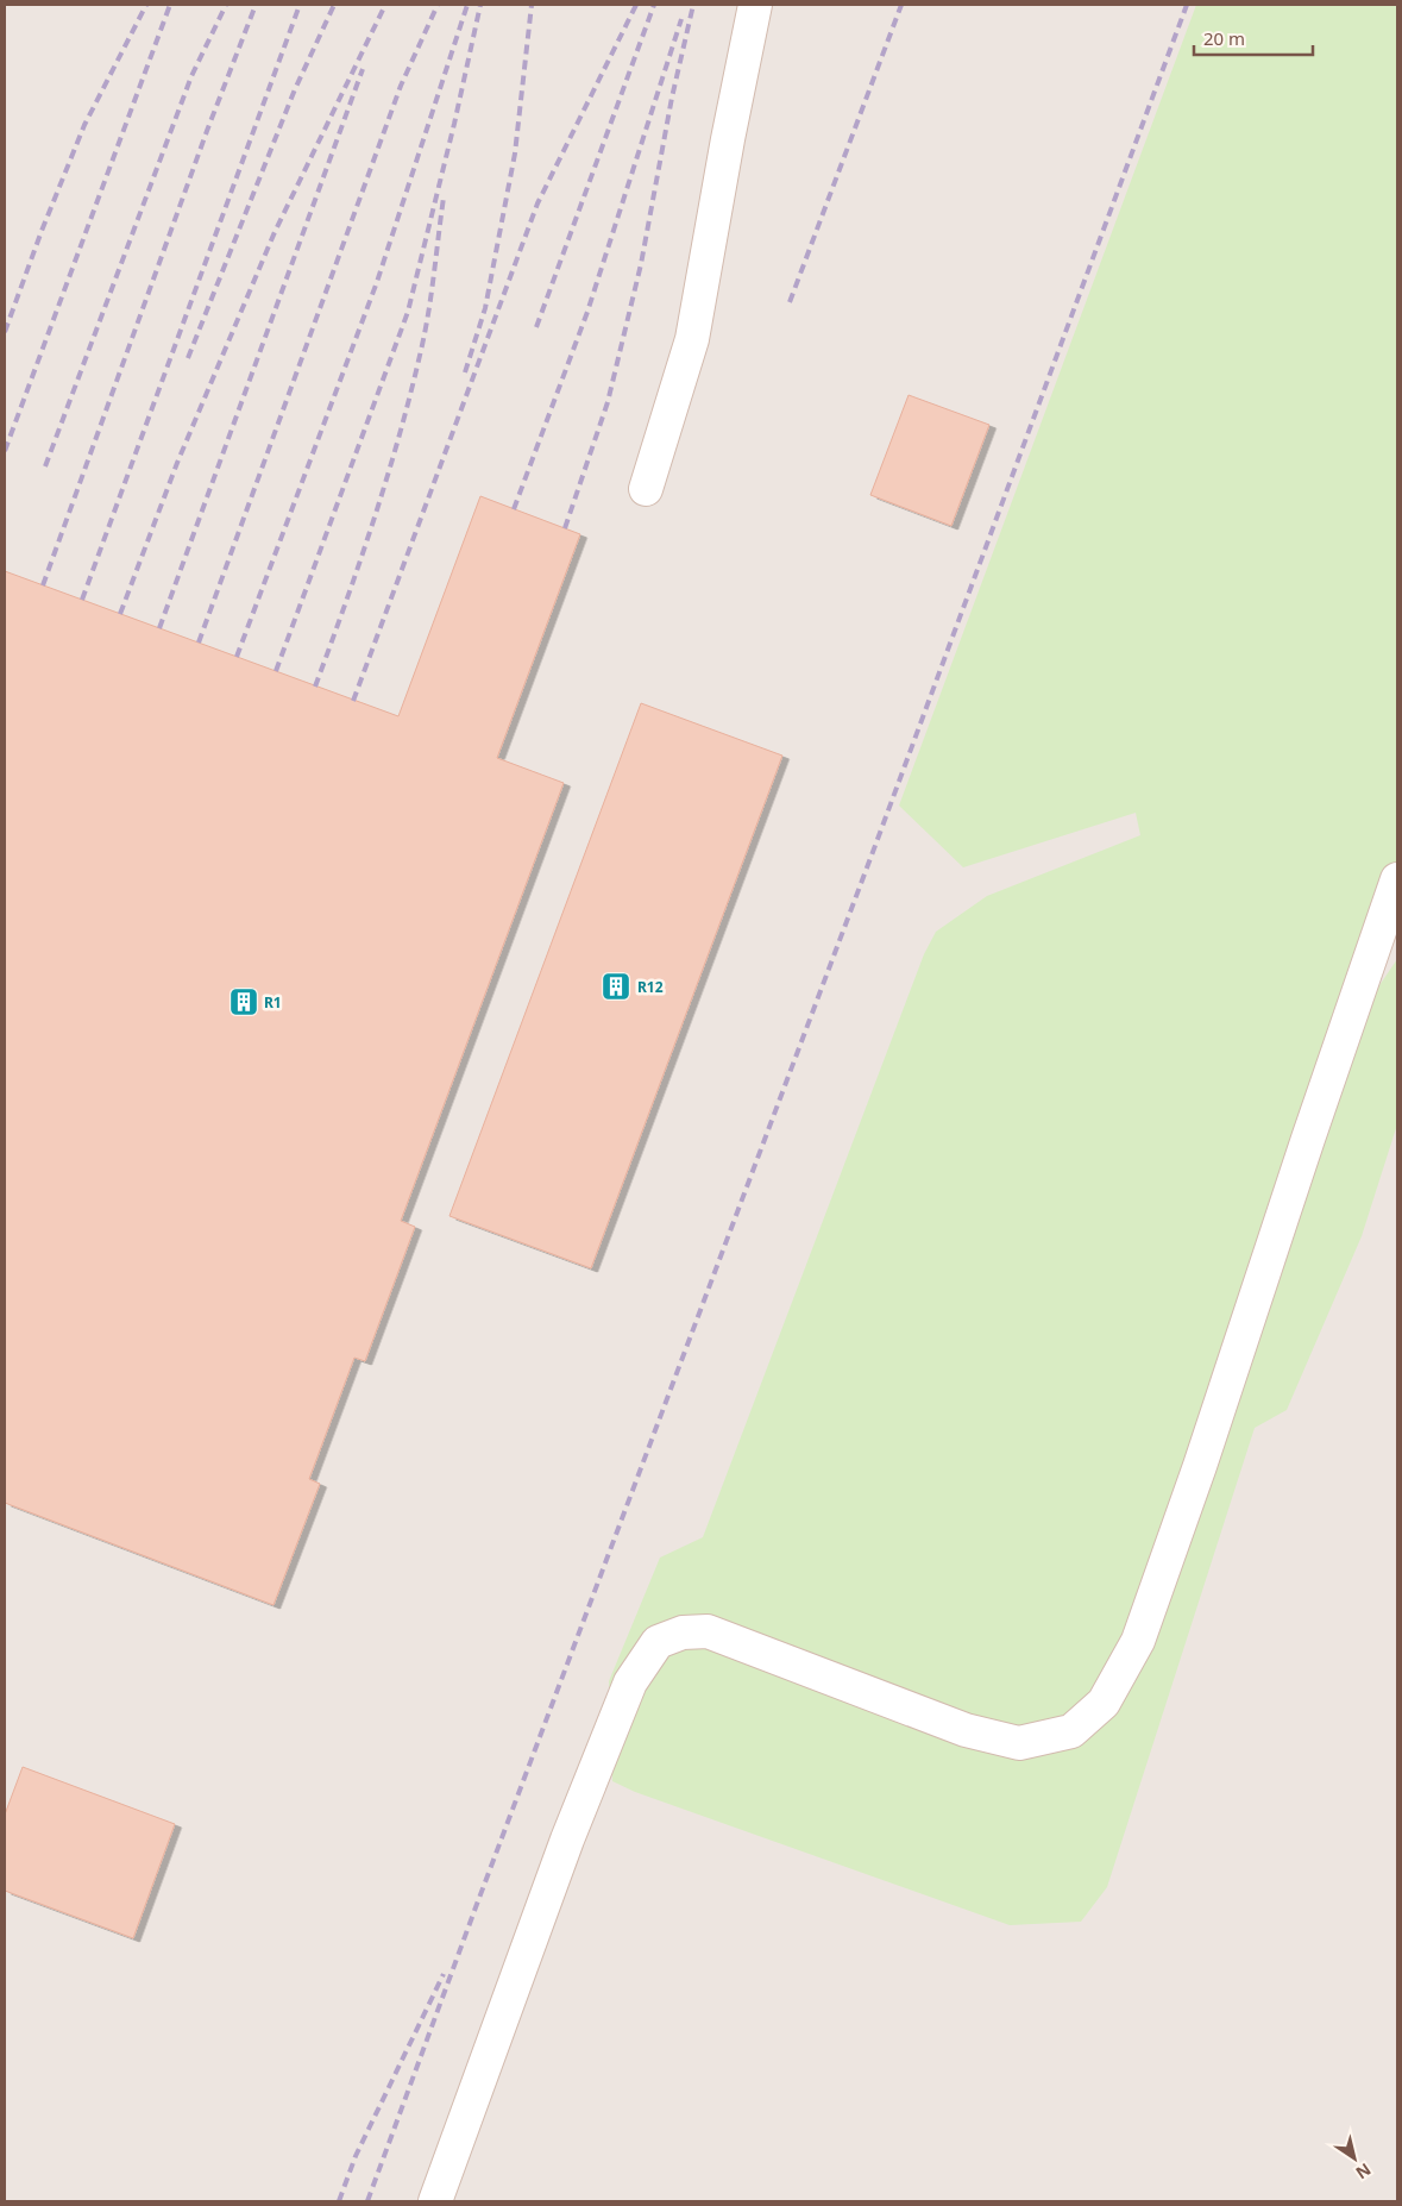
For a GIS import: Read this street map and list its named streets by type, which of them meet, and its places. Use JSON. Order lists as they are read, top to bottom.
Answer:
{
  "places": {
    "building": ["R12", "R1"]
  },
  "scale_bar": "20 m",
  "north": "bottom right"
}
